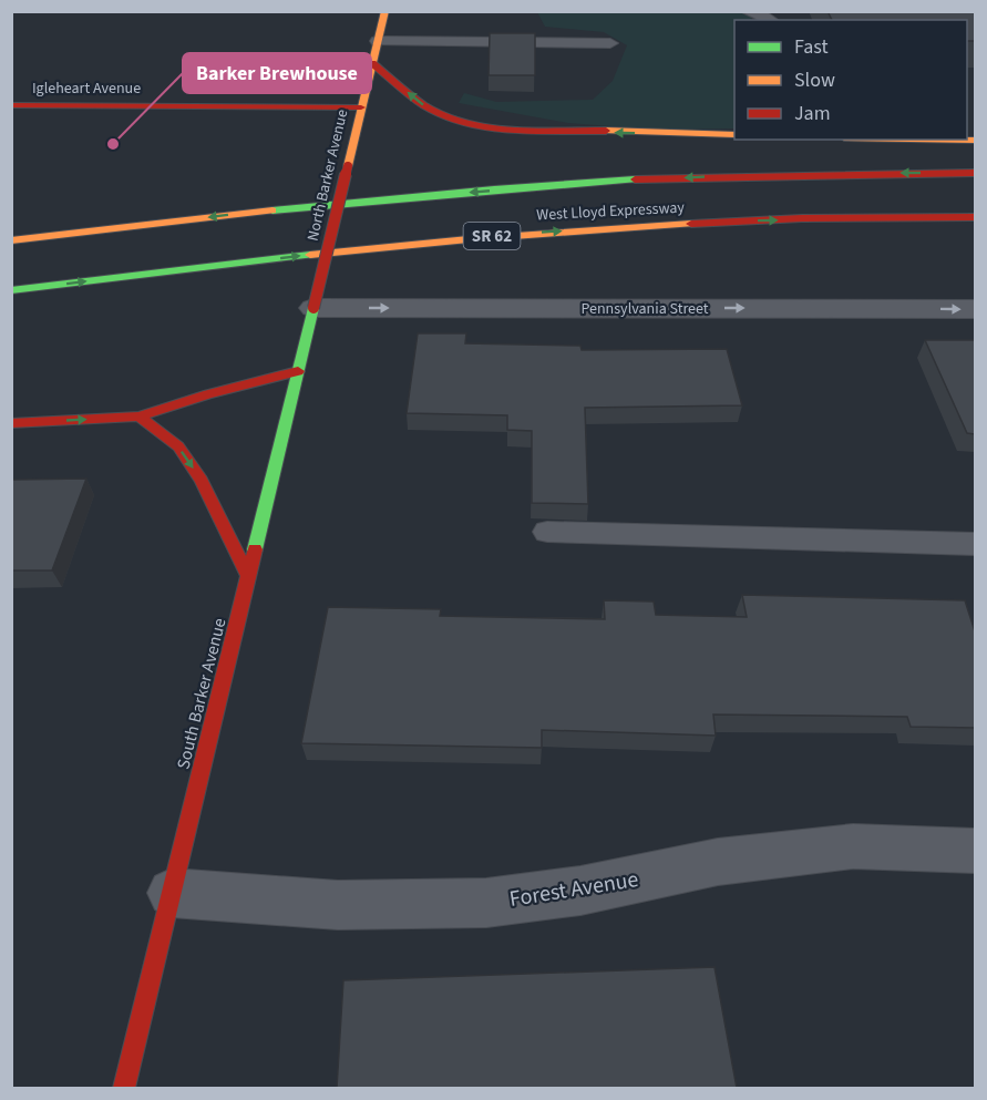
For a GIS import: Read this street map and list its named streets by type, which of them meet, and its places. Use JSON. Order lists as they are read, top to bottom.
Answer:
{
  "streets": {
    "main road": [
      "Igleheart Avenue",
      "North Barker Avenue",
      "West Lloyd Expressway",
      "SR 62",
      "South Barker Avenue"
    ],
    "street": ["Pennsylvania Street", "Forest Avenue"]
  },
  "crossings": [
    ["Igleheart Avenue", "North Barker Avenue"],
    ["North Barker Avenue", "Pennsylvania Street"],
    ["North Barker Avenue", "South Barker Avenue"],
    ["Pennsylvania Street", "South Barker Avenue"],
    ["South Barker Avenue", "Forest Avenue"]
  ],
  "one_way": ["Pennsylvania Street"],
  "places": ["Barker Brewhouse"],
  "legend": ["Fast", "Slow", "Jam"]
}
